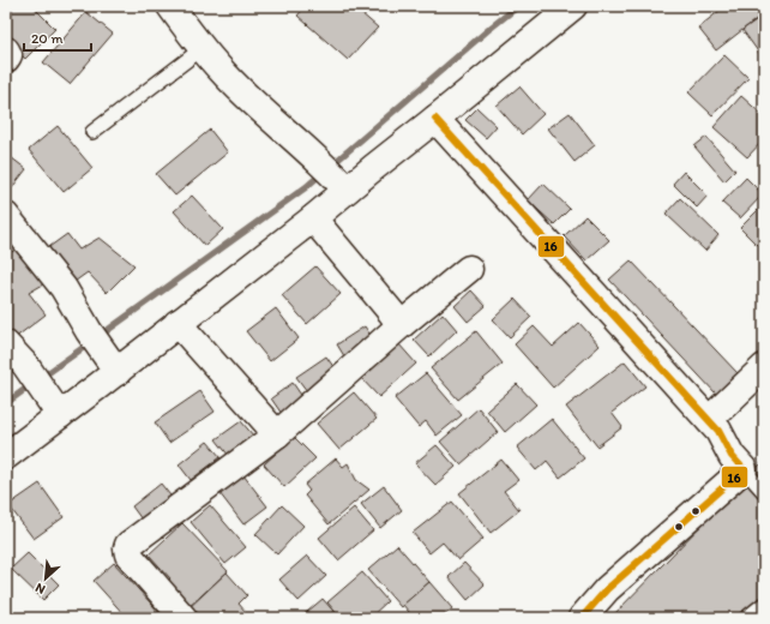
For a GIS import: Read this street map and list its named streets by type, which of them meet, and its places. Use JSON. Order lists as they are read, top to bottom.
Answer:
{
  "lines": ["transit line 16"],
  "scale_bar": "20 m",
  "north": "bottom left"
}
